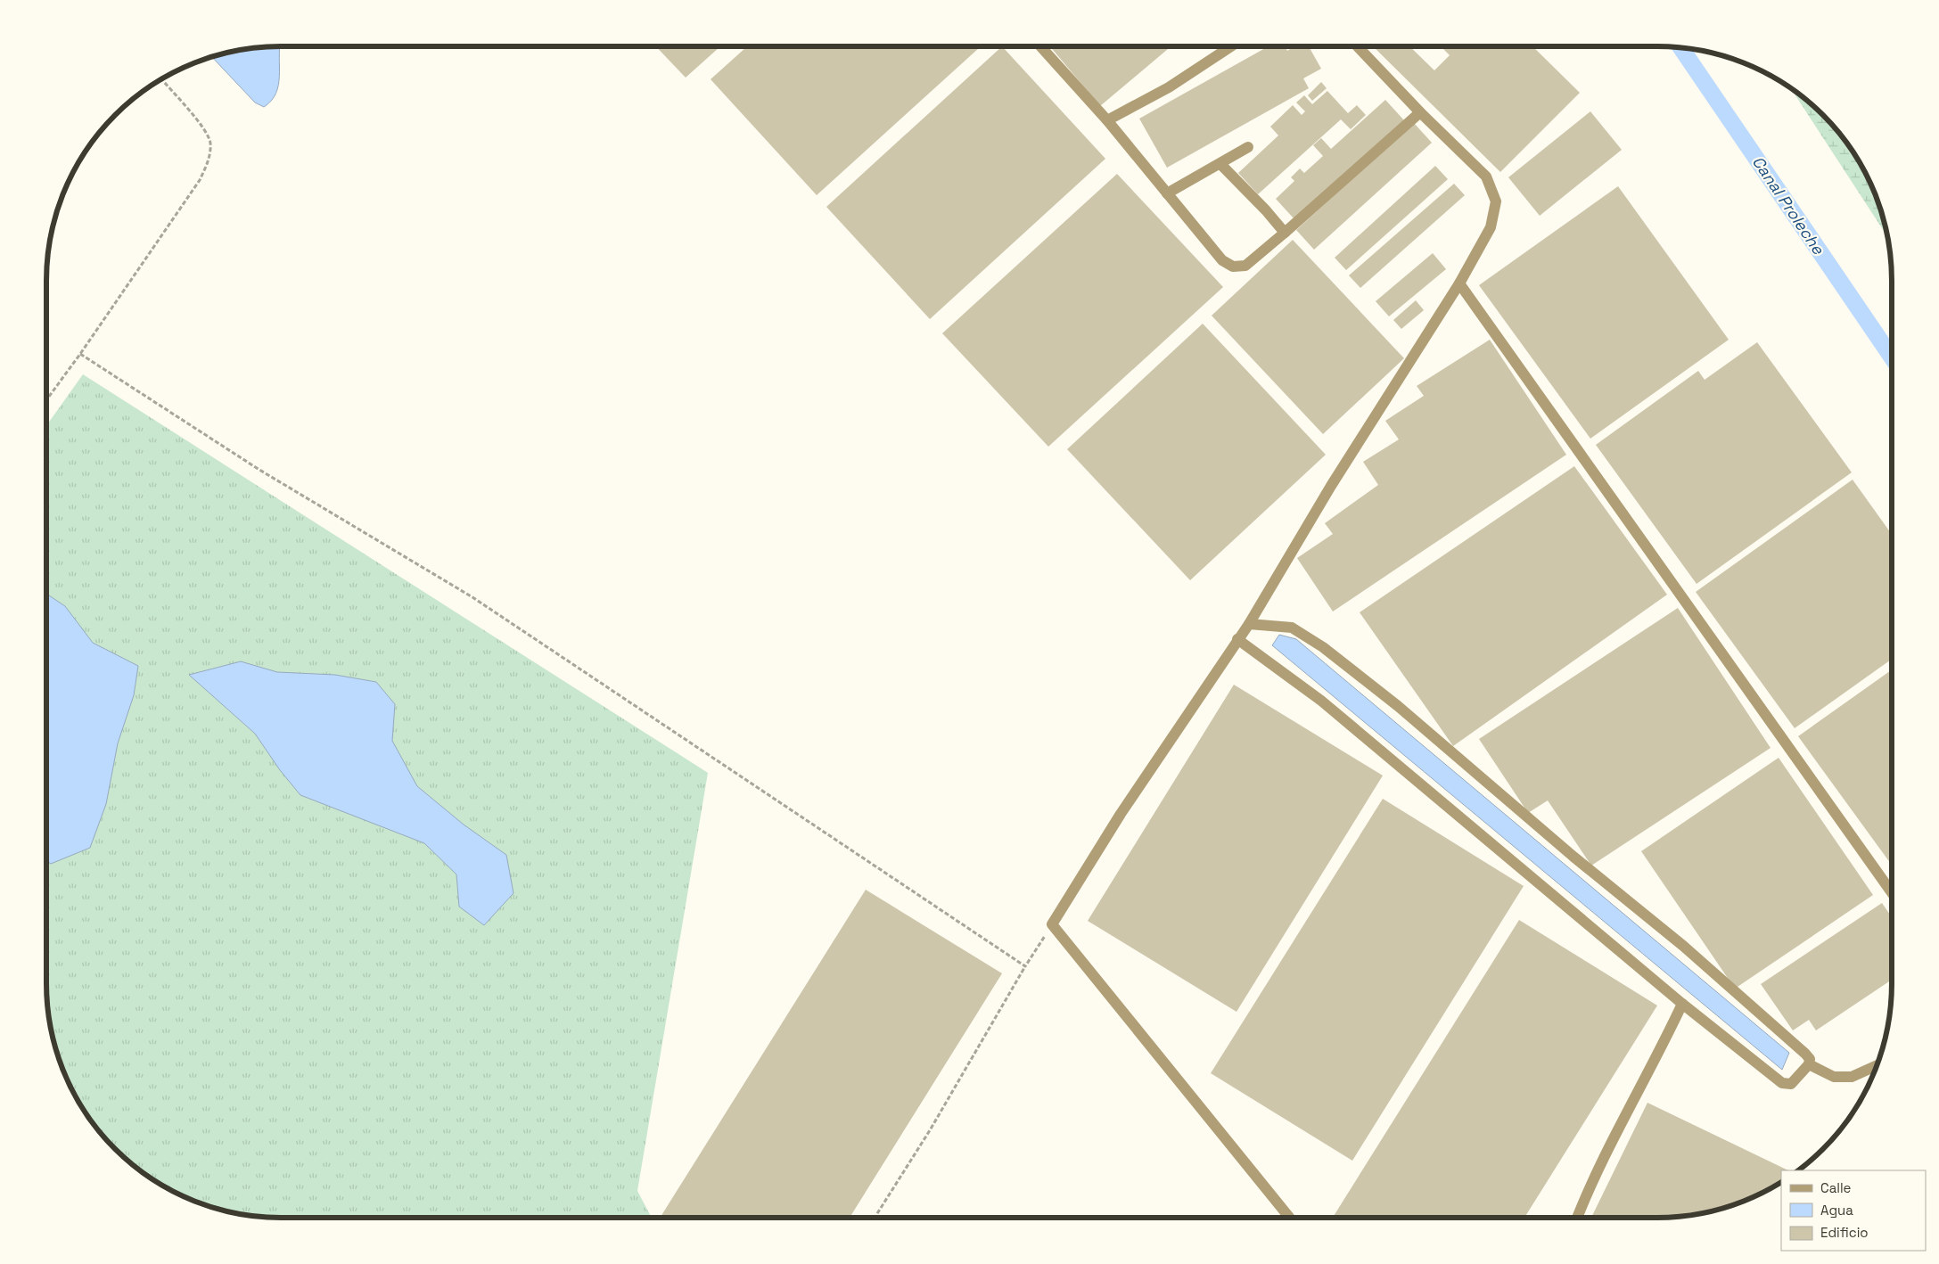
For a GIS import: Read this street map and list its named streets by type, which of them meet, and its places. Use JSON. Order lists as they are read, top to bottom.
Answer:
{
  "water": ["Canal Proleche"],
  "legend": ["Calle", "Agua", "Edificio"]
}
